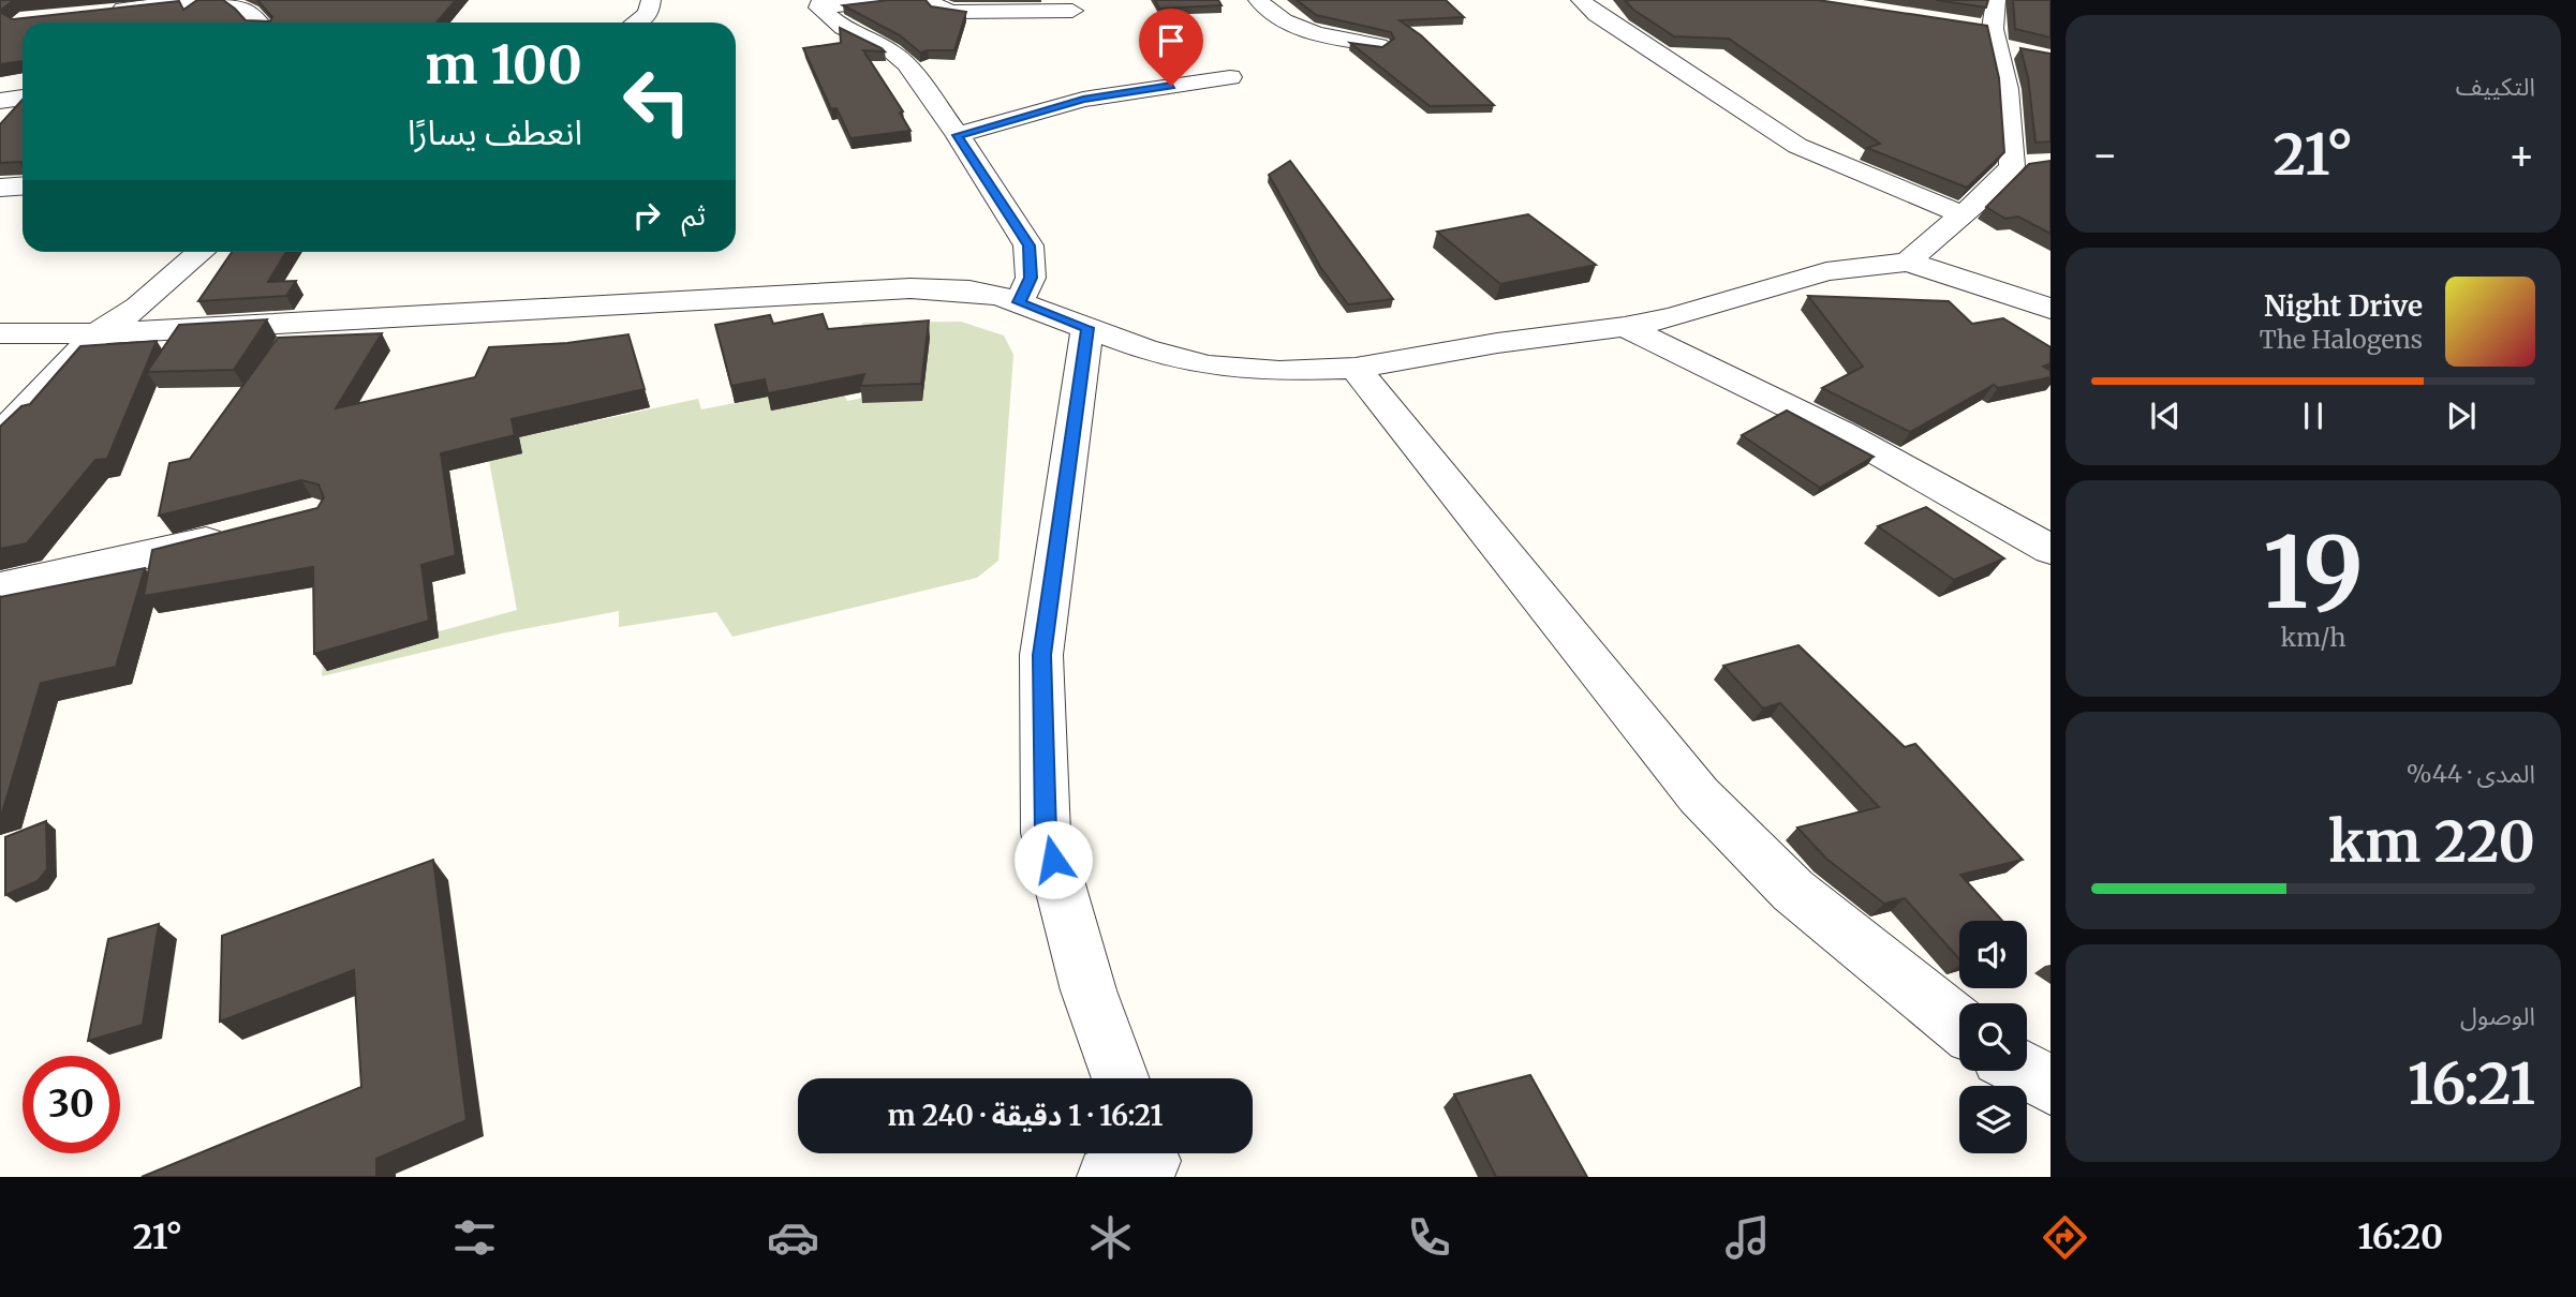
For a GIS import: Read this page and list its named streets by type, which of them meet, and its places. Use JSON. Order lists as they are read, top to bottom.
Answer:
{
  "page": {
    "tile": [
      "التكييف",
      ["19", "km/h"],
      ["المدى · 44%", "220 km"],
      ["الوصول", "16:21"]
    ],
    "turn": ["100 m", "انعطف يسارًا"],
    "heat": ["−", "21°", "+"],
    "then": "ثم",
    "song": ["Night Drive", "The Halogens"],
    "limit": "30",
    "trip": "16:21 · 1 دقيقة · 240 m",
    "tabs": ["16:20", "21°"]
  }
}
